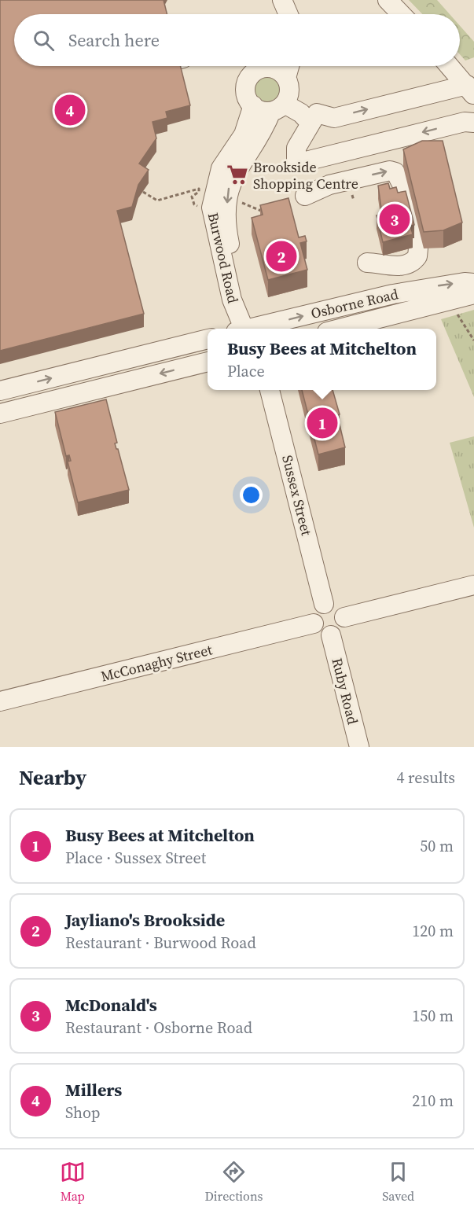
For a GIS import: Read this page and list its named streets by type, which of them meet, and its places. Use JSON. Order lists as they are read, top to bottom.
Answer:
{
  "streets": {
    "street": [
      "Burwood Road",
      "Osborne Road",
      "Sussex Street",
      "McConaghy Street",
      "Ruby Road"
    ]
  },
  "crossings": [
    ["Sussex Street", "McConaghy Street"],
    ["Sussex Street", "Ruby Road"],
    ["McConaghy Street", "Ruby Road"]
  ],
  "places": {
    "supermarket": ["Brookside Shopping Centre"]
  },
  "page": {
    "search": "Search here",
    "pins": [
      "4",
      "3",
      "2",
      "1"
    ],
    "popup": ["Busy Bees at Mitchelton", "Place"],
    "heading": ["Nearby", "4 results"],
    "list": [
      {
        "mark": "1",
        "name": "Busy Bees at Mitchelton",
        "note": "Place · Sussex Street",
        "value": "50 m"
      },
      {
        "mark": "2",
        "name": "Jayliano's Brookside",
        "note": "Restaurant · Burwood Road",
        "value": "120 m"
      },
      {
        "mark": "3",
        "name": "McDonald's",
        "note": "Restaurant · Osborne Road",
        "value": "150 m"
      },
      {
        "mark": "4",
        "name": "Millers",
        "note": "Shop",
        "value": "210 m"
      }
    ],
    "nav": ["Map", "Directions", "Saved"]
  }
}
